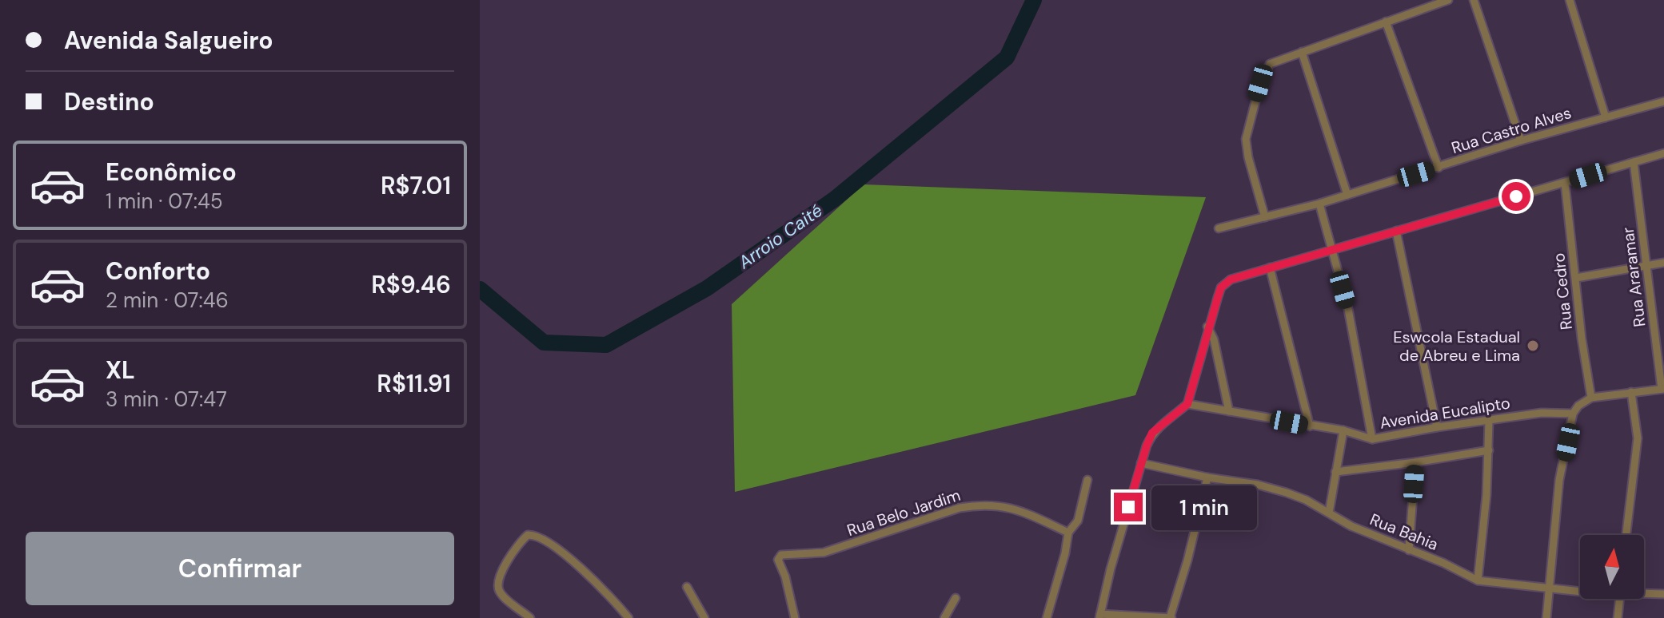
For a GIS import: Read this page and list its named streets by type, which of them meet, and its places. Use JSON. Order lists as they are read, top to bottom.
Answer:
{
  "streets": {
    "street": [
      "Rua Castro Alves",
      "Rua Araramar",
      "Rua Cedro",
      "Avenida Eucalipto",
      "Rua Belo Jardim",
      "Rua Bahia"
    ]
  },
  "water": ["Arroio Caité"],
  "places": ["Eswcola Estadual de Abreu e Lima"],
  "north": "top",
  "page": {
    "banner": ["Avenida Salgueiro", "Destino"],
    "list": [
      {
        "name": "Econômico",
        "note": "1 min · 07:45",
        "value": "R$7.01"
      },
      {
        "name": "Conforto",
        "note": "2 min · 07:46",
        "value": "R$9.46"
      },
      {
        "name": "XL",
        "note": "3 min · 07:47",
        "value": "R$11.91"
      }
    ],
    "bubble": "1 min",
    "buttons": "Confirmar"
  }
}
